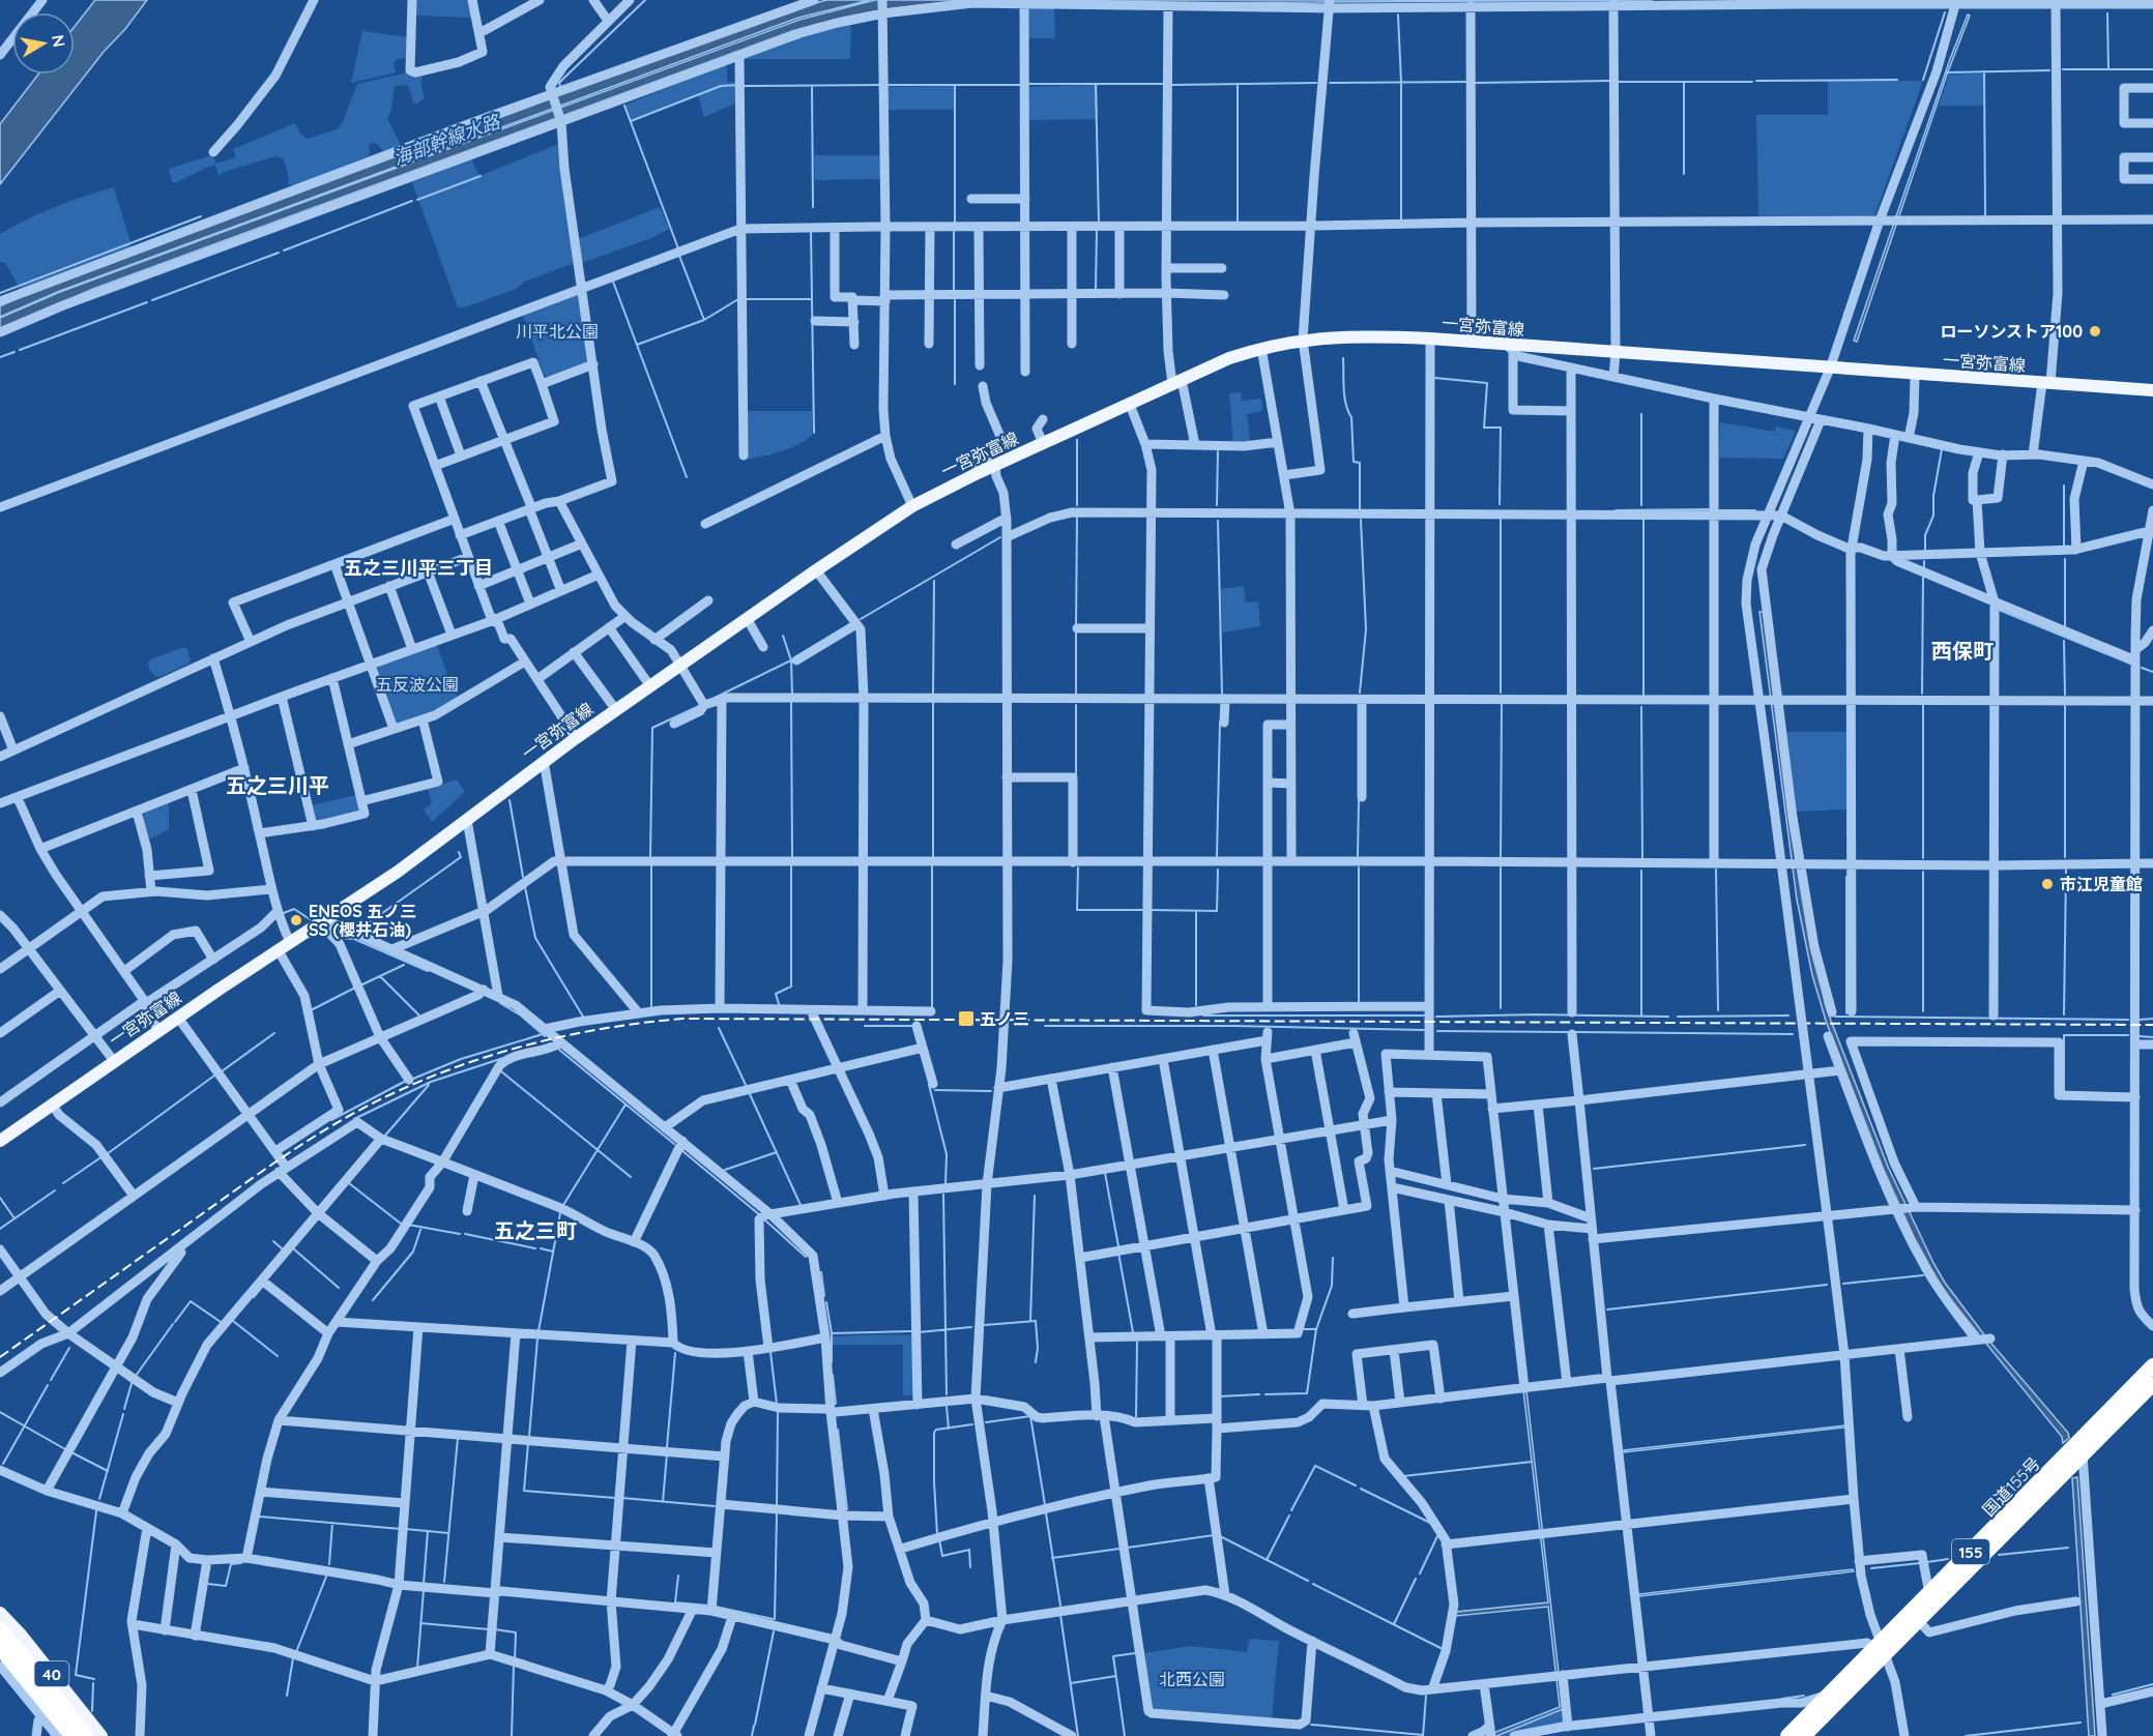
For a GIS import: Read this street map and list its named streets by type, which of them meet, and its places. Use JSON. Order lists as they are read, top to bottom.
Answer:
{
  "streets": {
    "highway": ["国道155号", "155"],
    "main road": ["一宮弥富線", "40"]
  },
  "districts": [
    "五之三川平三丁目",
    "西保町",
    "五之三川平",
    "五之三町"
  ],
  "water": ["海部幹線水路"],
  "parks": ["川平北公園", "五反波公園", "北西公園"],
  "places": {
    "other": ["ローソンストア100", "市江児童館", "ENEOS 五ノ三 SS (櫻井石油)"],
    "transit": ["五ノ三"]
  },
  "north": "right"
}
